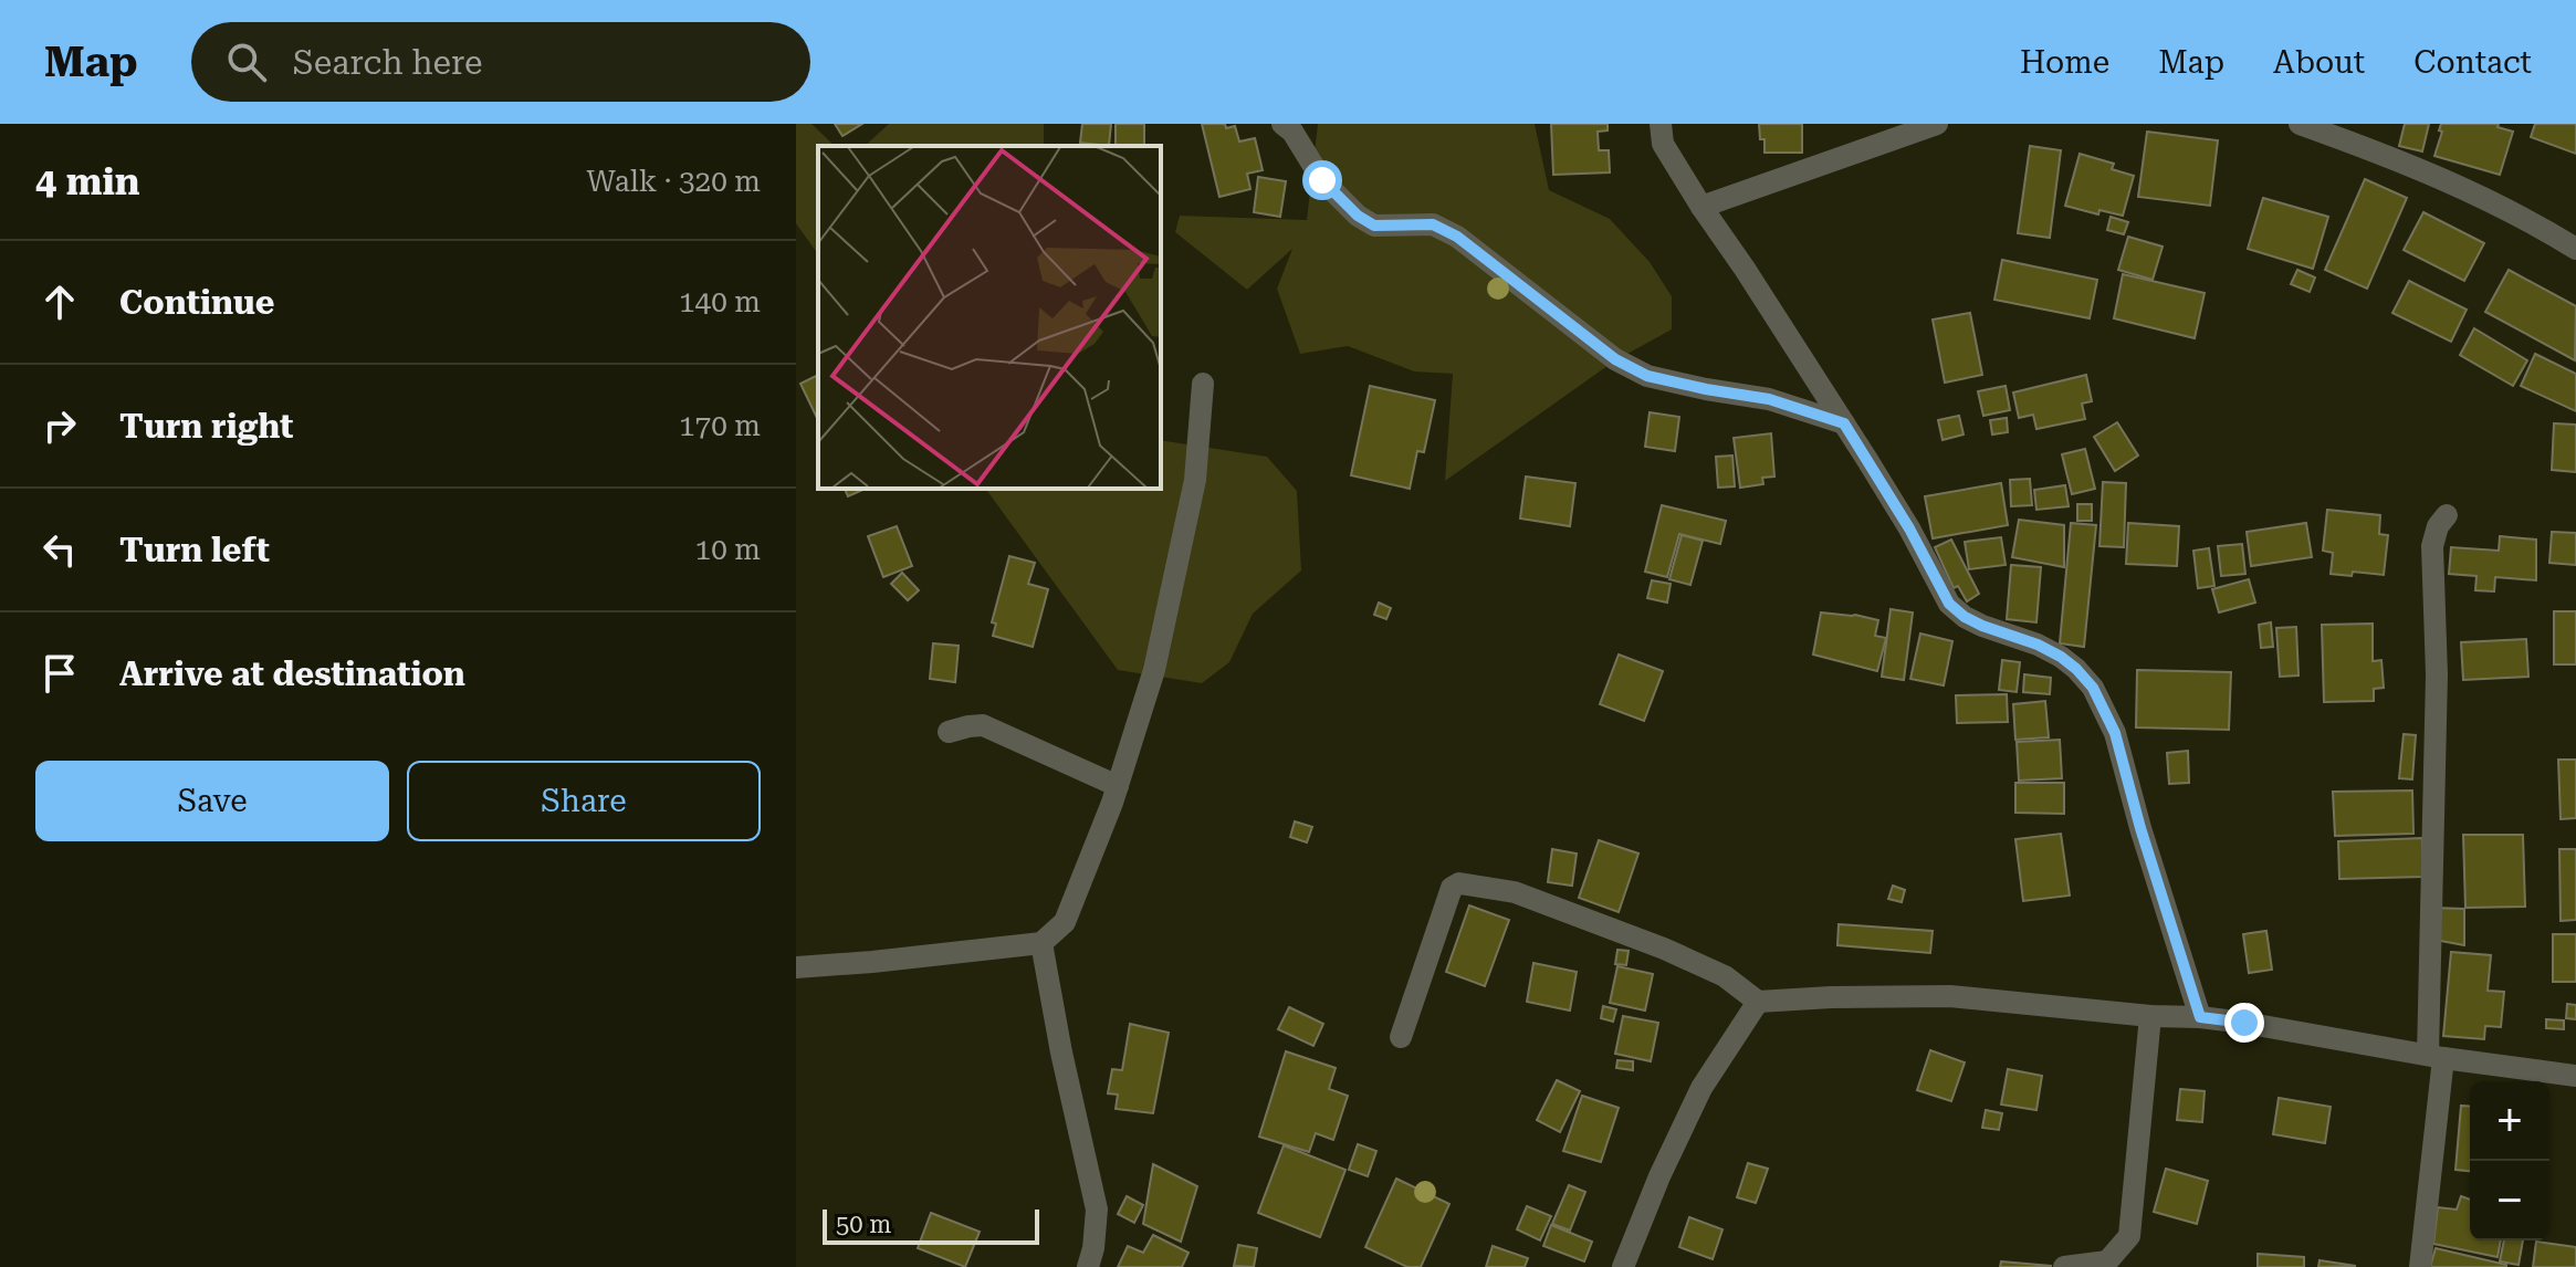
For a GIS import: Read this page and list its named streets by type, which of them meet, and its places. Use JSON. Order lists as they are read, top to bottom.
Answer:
{
  "scale_bar": "50 m",
  "page": {
    "header": "Map",
    "search": "Search here",
    "nav": [
      "Home",
      "Map",
      "About",
      "Contact"
    ],
    "heading": ["4 min", "Walk · 320 m"],
    "list": [
      ["Continue", "140 m"],
      ["Turn right", "170 m"],
      ["Turn left", "10 m"],
      "Arrive at destination"
    ],
    "buttons": ["Save", "Share"],
    "map_buttons": ["+", "−"],
    "scale": "50 m"
  }
}
